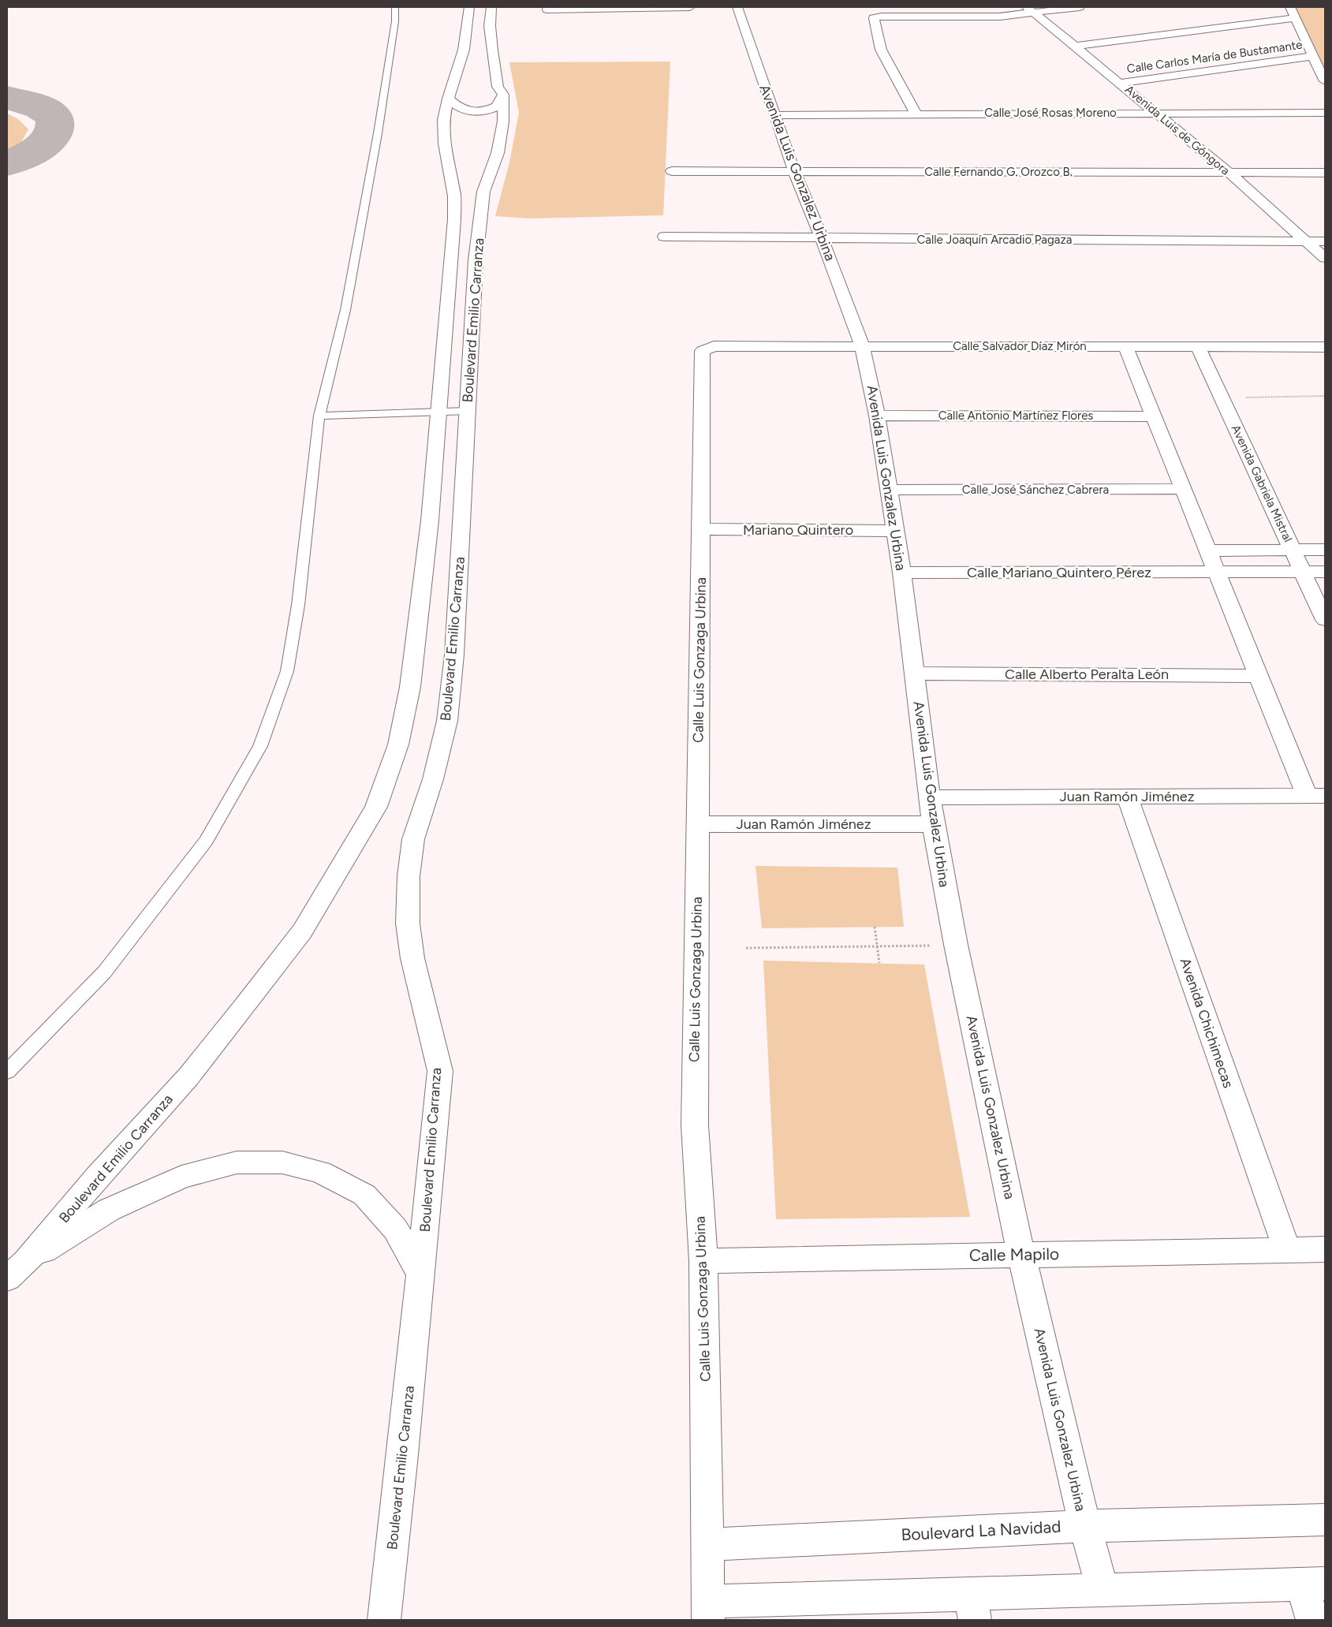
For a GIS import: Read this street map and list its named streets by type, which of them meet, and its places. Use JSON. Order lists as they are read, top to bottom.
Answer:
{
  "streets": {
    "street": [
      "Calle Carlos María de Bustamante",
      "Calle José Rosas Moreno",
      "Avenida Luis de Góngora",
      "Calle Fernando G. Orozco B.",
      "Avenida Luis Gonzalez Urbina",
      "Calle Joaquín Arcadio Pagaza",
      "Boulevard Emilio Carranza",
      "Calle Salvador Díaz Mirón",
      "Calle Antonio Martínez Flores",
      "Avenida Gabriela Mistral",
      "Calle José Sánchez Cabrera",
      "Mariano Quintero",
      "Calle Mariano Quintero Pérez",
      "Calle Luis Gonzaga Urbina",
      "Calle Alberto Peralta León",
      "Juan Ramón Jiménez",
      "Avenida Chichimecas",
      "Calle Mapilo",
      "Boulevard La Navidad"
    ]
  },
  "crossings": [
    ["Calle Carlos María de Bustamante", "Avenida Luis de Góngora"],
    ["Calle José Rosas Moreno", "Avenida Luis de Góngora"],
    ["Calle José Rosas Moreno", "Avenida Luis Gonzalez Urbina"],
    ["Avenida Luis de Góngora", "Calle Fernando G. Orozco B."],
    ["Avenida Luis de Góngora", "Calle Joaquín Arcadio Pagaza"],
    ["Calle Fernando G. Orozco B.", "Avenida Luis Gonzalez Urbina"],
    ["Avenida Luis Gonzalez Urbina", "Calle Joaquín Arcadio Pagaza"],
    ["Avenida Luis Gonzalez Urbina", "Calle Salvador Díaz Mirón"],
    ["Avenida Luis Gonzalez Urbina", "Calle Antonio Martínez Flores"],
    ["Avenida Luis Gonzalez Urbina", "Calle José Sánchez Cabrera"],
    ["Avenida Luis Gonzalez Urbina", "Mariano Quintero"],
    ["Avenida Luis Gonzalez Urbina", "Calle Mariano Quintero Pérez"],
    ["Avenida Luis Gonzalez Urbina", "Calle Alberto Peralta León"],
    ["Avenida Luis Gonzalez Urbina", "Juan Ramón Jiménez"],
    ["Avenida Luis Gonzalez Urbina", "Calle Mapilo"],
    ["Avenida Luis Gonzalez Urbina", "Boulevard La Navidad"],
    ["Calle Salvador Díaz Mirón", "Avenida Gabriela Mistral"],
    ["Calle Salvador Díaz Mirón", "Calle Luis Gonzaga Urbina"],
    ["Avenida Gabriela Mistral", "Calle Mariano Quintero Pérez"],
    ["Mariano Quintero", "Calle Luis Gonzaga Urbina"],
    ["Calle Luis Gonzaga Urbina", "Juan Ramón Jiménez"],
    ["Calle Luis Gonzaga Urbina", "Calle Mapilo"],
    ["Calle Luis Gonzaga Urbina", "Boulevard La Navidad"],
    ["Juan Ramón Jiménez", "Avenida Chichimecas"],
    ["Avenida Chichimecas", "Calle Mapilo"]
  ]
}
